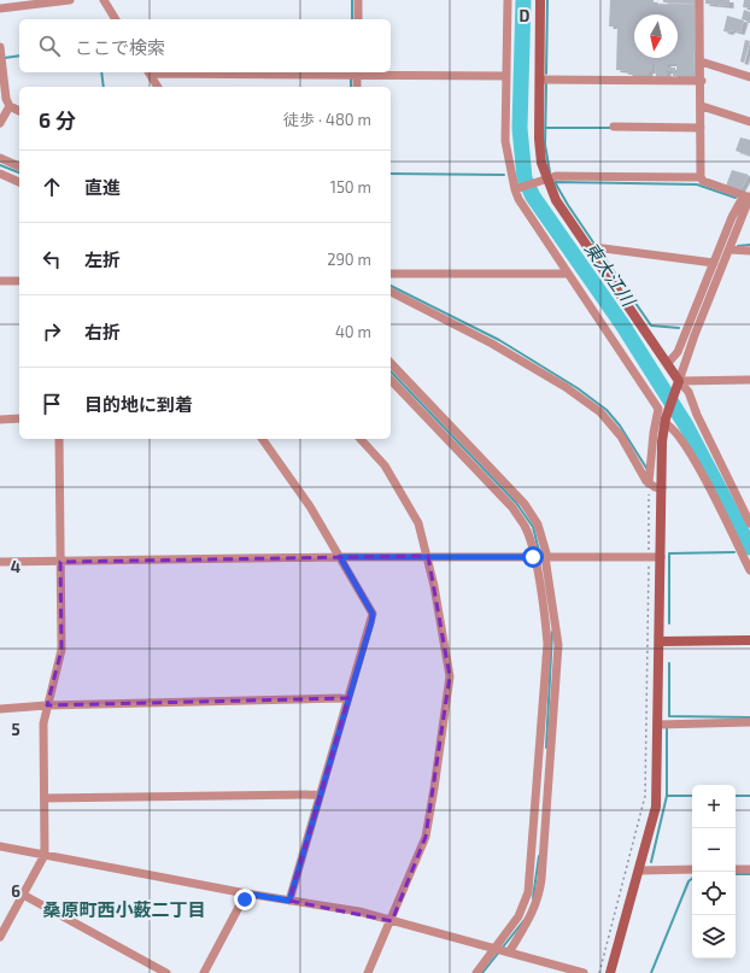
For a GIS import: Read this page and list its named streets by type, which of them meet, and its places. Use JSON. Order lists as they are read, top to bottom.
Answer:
{
  "districts": ["桑原町西小薮二丁目"],
  "water": ["東大江川"],
  "north": "bottom",
  "page": {
    "search": "ここで検索",
    "heading": ["6 分", "徒歩 · 480 m"],
    "list": [
      ["直進", "150 m"],
      ["左折", "290 m"],
      ["右折", "40 m"],
      "目的地に到着"
    ],
    "map_buttons": ["+", "−"]
  },
  "grid": {
    "columns": ["D"],
    "rows": ["4", "5", "6"]
  }
}
